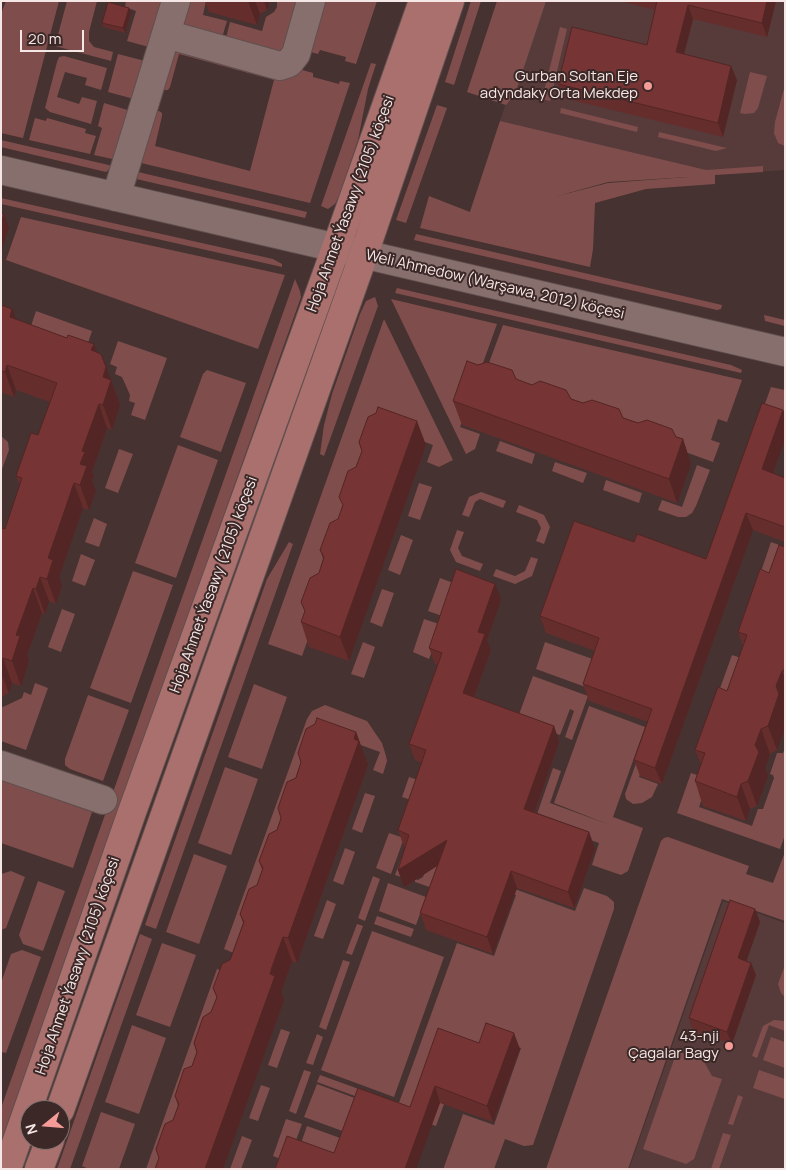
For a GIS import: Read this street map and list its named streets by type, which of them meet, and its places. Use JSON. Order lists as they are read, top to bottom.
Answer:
{
  "streets": {
    "main road": ["Hoja Ahmet Ýasawy (2105) köçesi"],
    "street": ["Weli Ahmedow (Warşawa, 2012) köçesi"]
  },
  "crossings": [
    ["Hoja Ahmet Ýasawy (2105) köçesi", "Weli Ahmedow (Warşawa, 2012) köçesi"]
  ],
  "places": ["Gurban Soltan Eje adyndaky Orta Mekdep", "43-nji Çagalar Bagy"],
  "scale_bar": "20 m",
  "north": "left"
}
